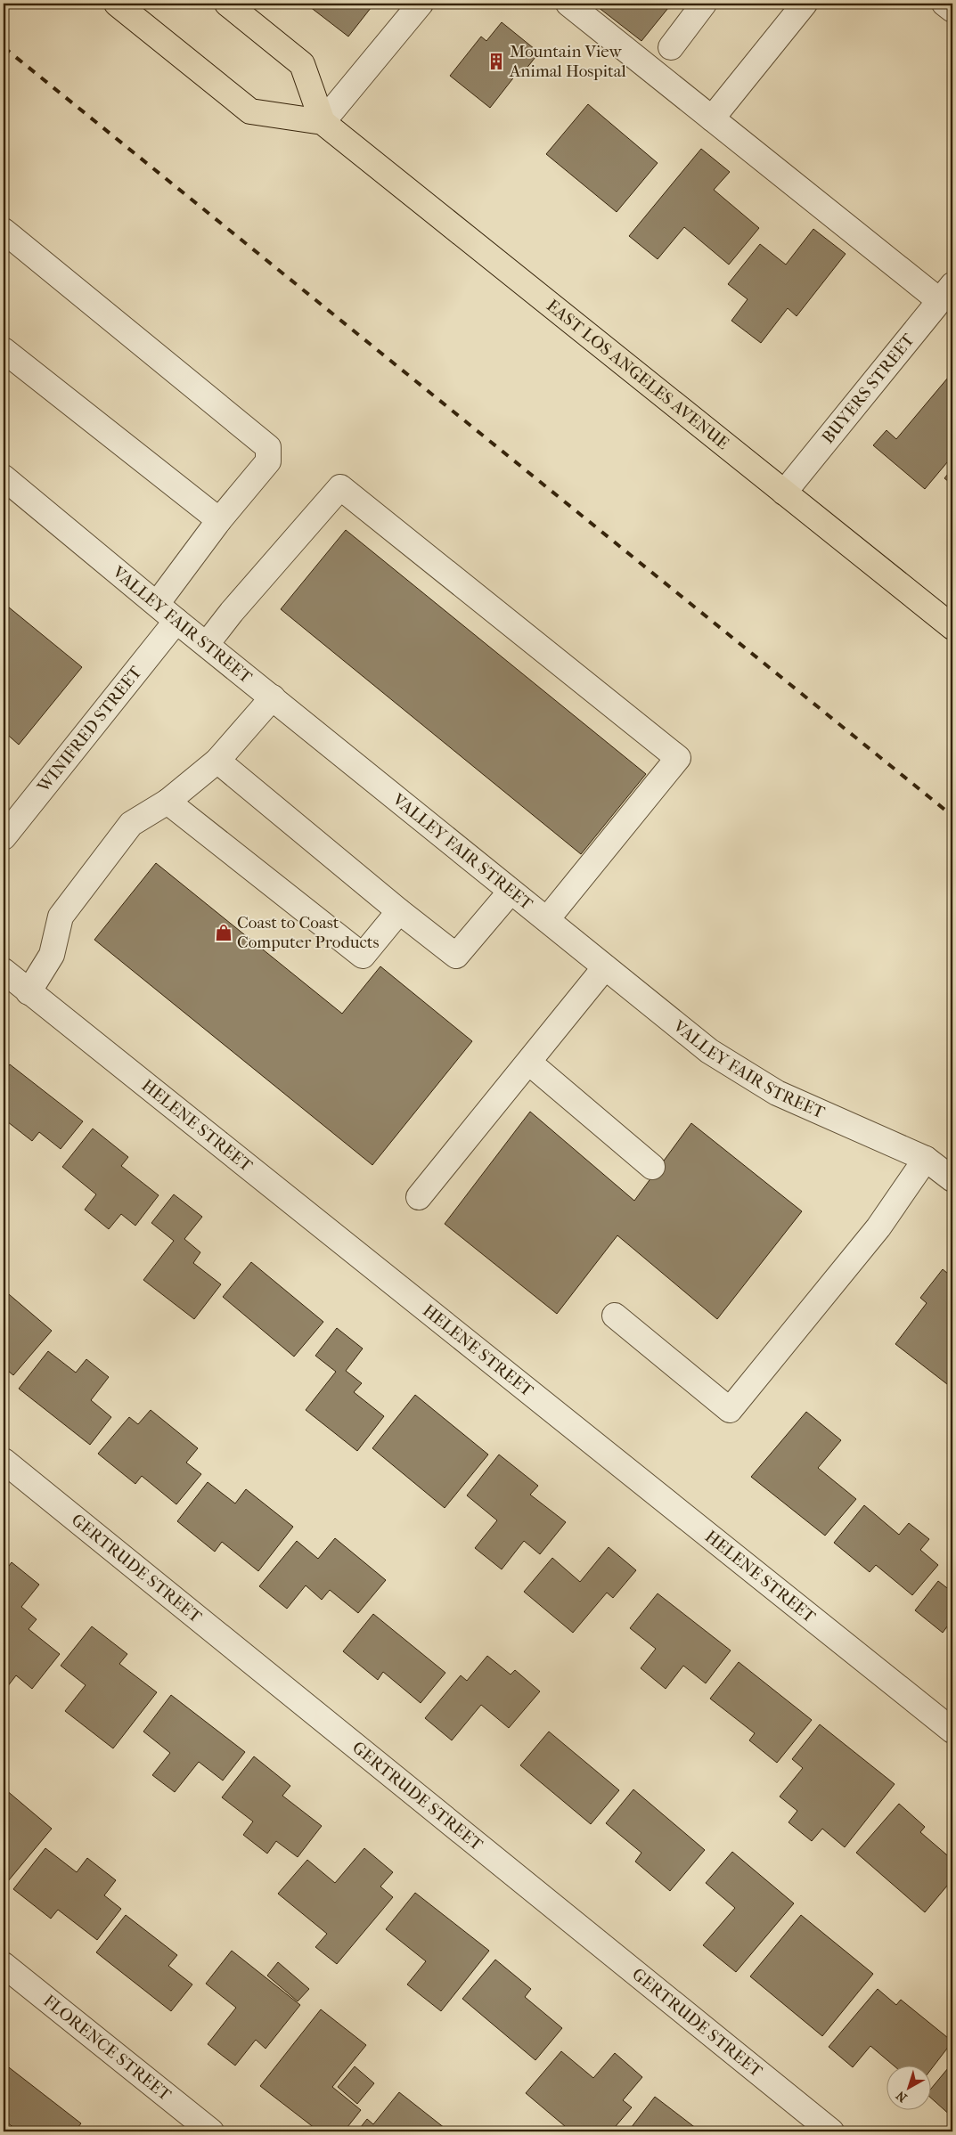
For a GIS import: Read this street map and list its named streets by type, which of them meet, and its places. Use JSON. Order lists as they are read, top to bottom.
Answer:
{
  "streets": {
    "main road": ["EAST LOS ANGELES AVENUE"],
    "street": [
      "BUYERS STREET",
      "VALLEY FAIR STREET",
      "WINIFRED STREET",
      "HELENE STREET",
      "GERTRUDE STREET",
      "FLORENCE STREET"
    ]
  },
  "crossings": [
    ["EAST LOS ANGELES AVENUE", "BUYERS STREET"],
    ["VALLEY FAIR STREET", "WINIFRED STREET"]
  ],
  "places": {
    "building": ["Mountain View Animal Hospital"],
    "shop": ["Coast to Coast Computer Products"]
  },
  "north": "bottom left"
}
